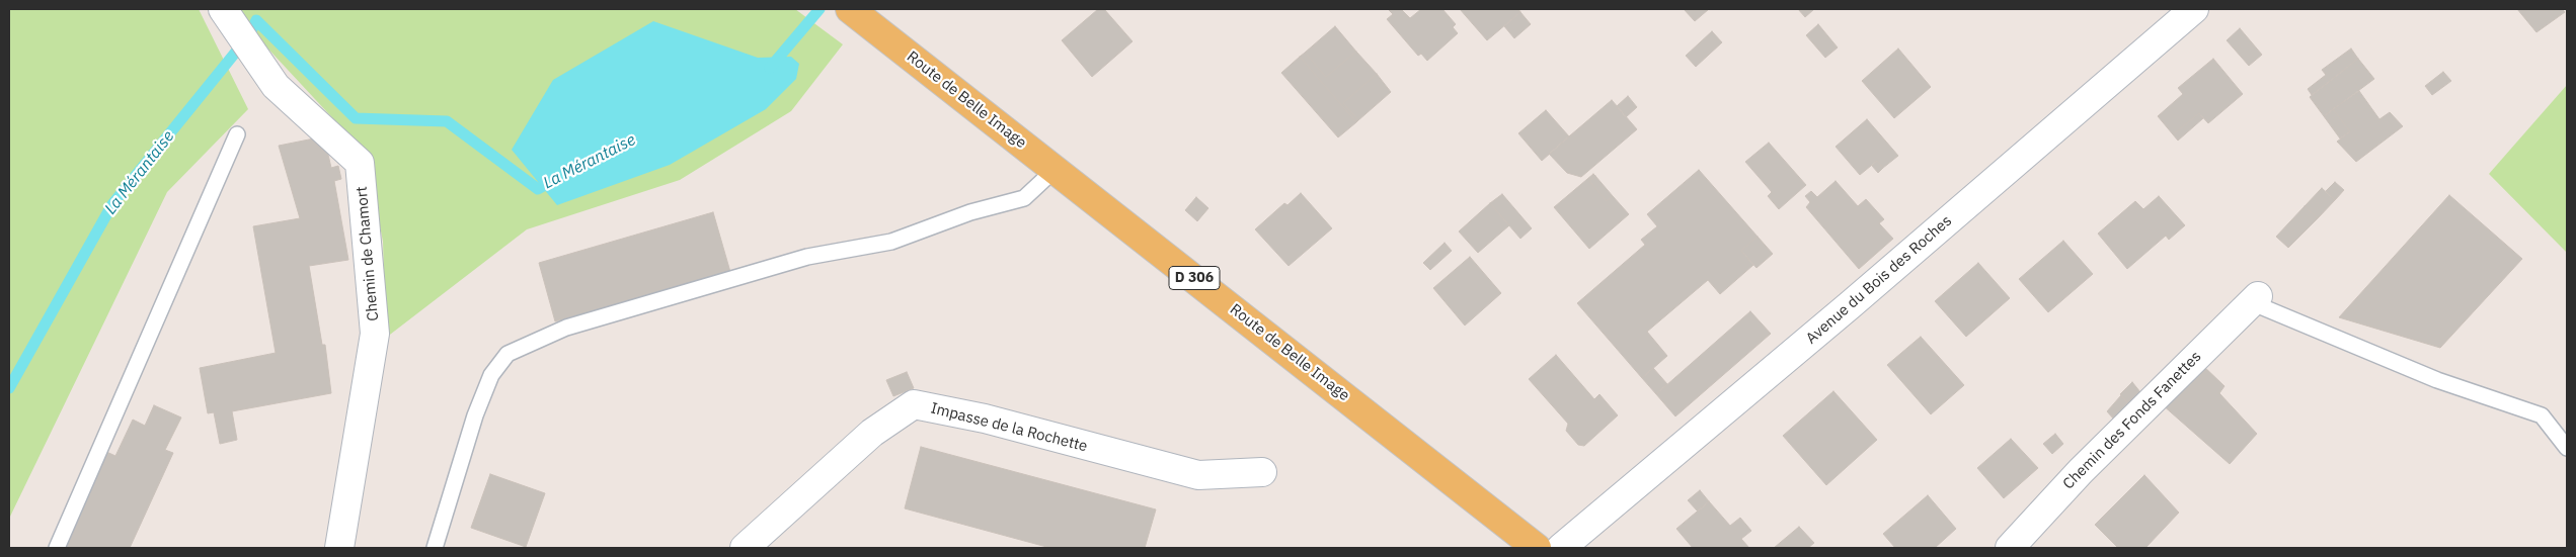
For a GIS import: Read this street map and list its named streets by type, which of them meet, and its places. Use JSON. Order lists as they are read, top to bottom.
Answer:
{
  "streets": {
    "main road": ["Route de Belle Image", "D 306"],
    "street": [
      "Chemin de Chamort",
      "Avenue du Bois des Roches",
      "Chemin des Fonds Fanettes",
      "Impasse de la Rochette"
    ]
  },
  "water": ["La Mérantaise"]
}
